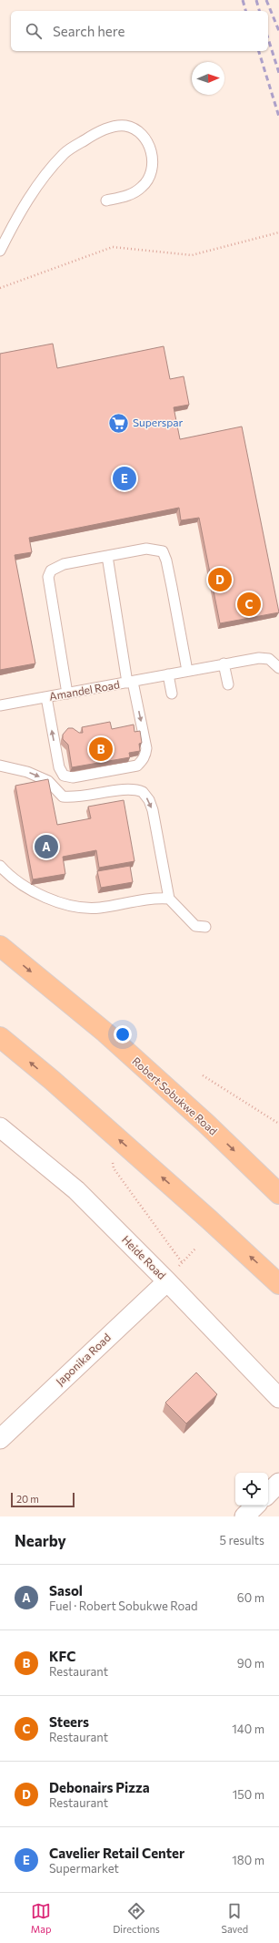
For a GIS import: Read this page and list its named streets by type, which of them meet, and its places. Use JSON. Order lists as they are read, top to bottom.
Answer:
{
  "streets": {
    "main road": ["Robert Sobukwe Road"],
    "street": ["Heide Road", "Japonika Road"],
    "lane": ["Amandel Road"]
  },
  "crossings": [
    ["Heide Road", "Japonika Road"]
  ],
  "places": {
    "supermarket": ["Superspar"]
  },
  "scale_bar": "20 m",
  "north": "right",
  "page": {
    "search": "Search here",
    "pins": [
      "E",
      "D",
      "C",
      "B",
      "A"
    ],
    "scale": "20 m",
    "heading": ["Nearby", "5 results"],
    "list": [
      {
        "mark": "A",
        "name": "Sasol",
        "note": "Fuel · Robert Sobukwe Road",
        "value": "60 m"
      },
      {
        "mark": "B",
        "name": "KFC",
        "note": "Restaurant",
        "value": "90 m"
      },
      {
        "mark": "C",
        "name": "Steers",
        "note": "Restaurant",
        "value": "140 m"
      },
      {
        "mark": "D",
        "name": "Debonairs Pizza",
        "note": "Restaurant",
        "value": "150 m"
      },
      {
        "mark": "E",
        "name": "Cavelier Retail Center",
        "note": "Supermarket",
        "value": "180 m"
      }
    ],
    "nav": ["Map", "Directions", "Saved"]
  }
}
